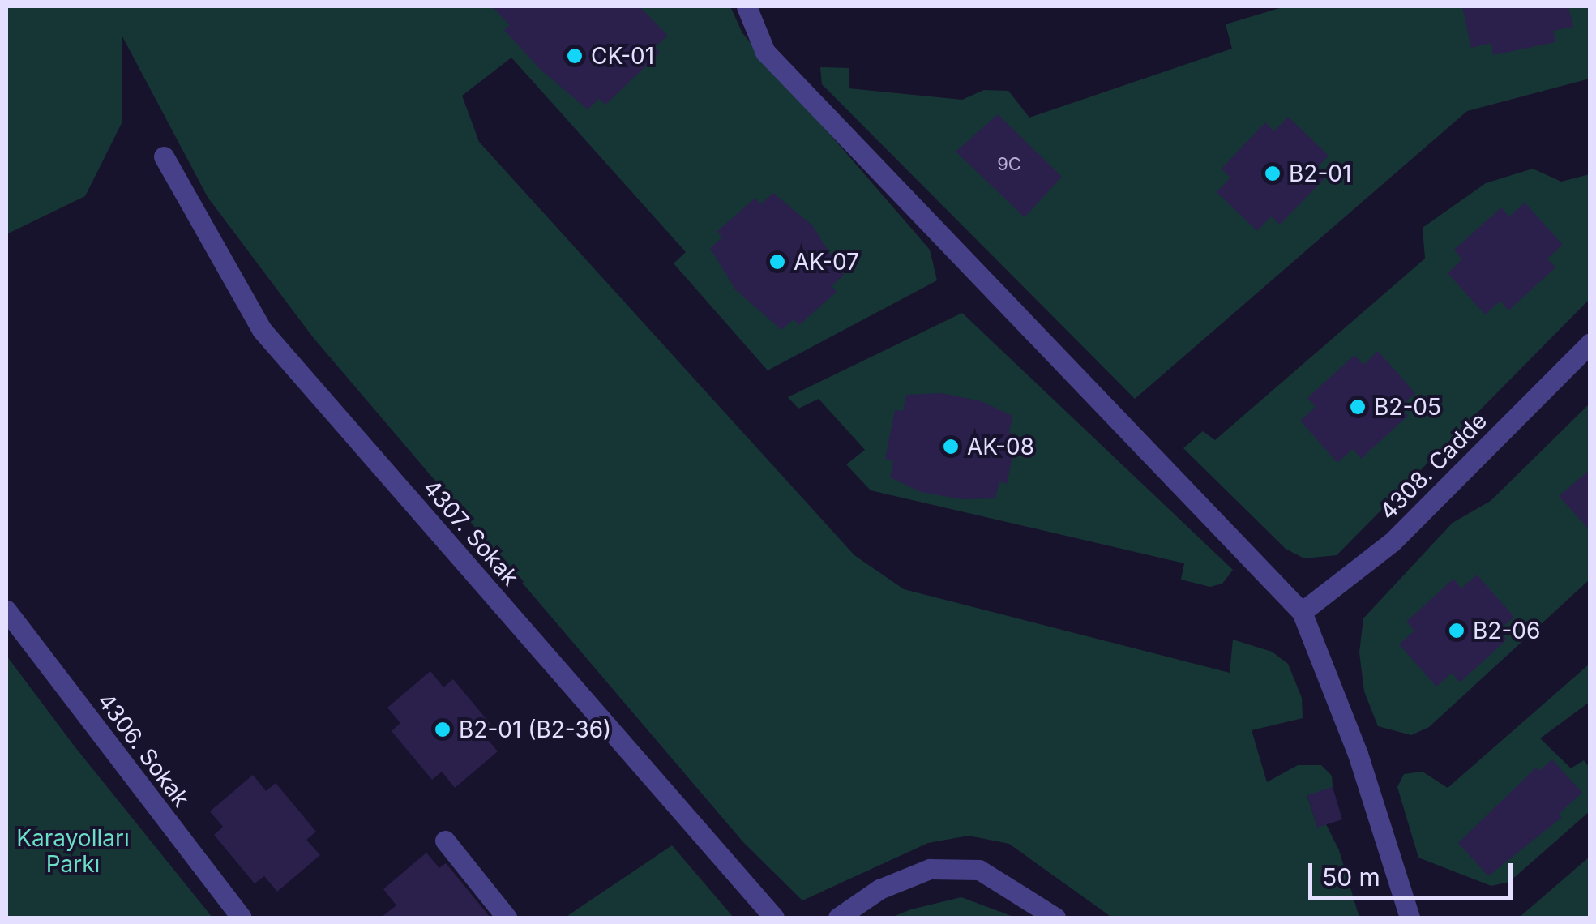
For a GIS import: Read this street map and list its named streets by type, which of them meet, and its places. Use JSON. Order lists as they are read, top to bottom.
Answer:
{
  "streets": {
    "street": ["4308. Cadde", "4307. Sokak", "4306. Sokak"]
  },
  "parks": ["Karayolları Parkı"],
  "places": [
    "CK-01",
    "B2-01",
    "AK-07",
    "B2-05",
    "AK-08",
    "B2-06",
    "B2-01 (B2-36)"
  ],
  "house_numbers": ["9C"],
  "scale_bar": "50 m"
}
